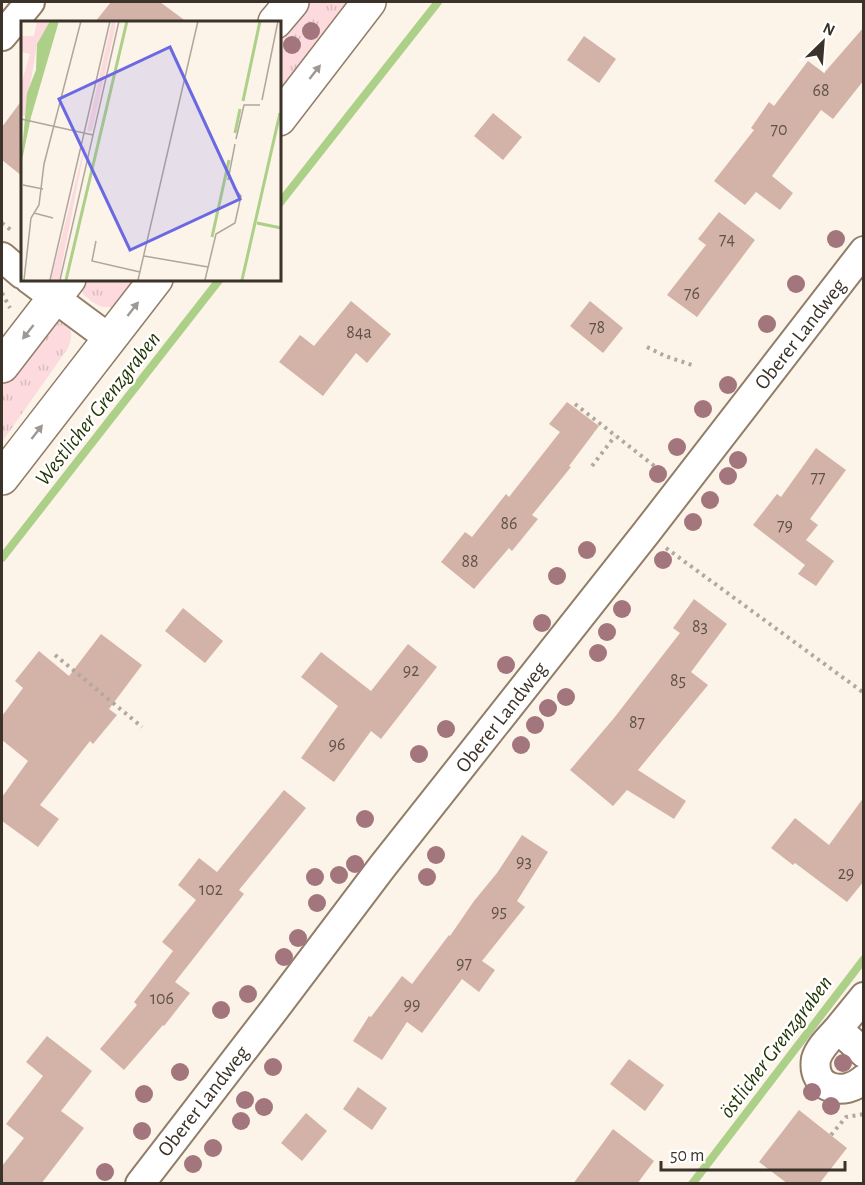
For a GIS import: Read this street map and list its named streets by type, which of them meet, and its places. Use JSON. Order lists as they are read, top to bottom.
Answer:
{
  "streets": {
    "street": ["Oberer Landweg"]
  },
  "water": ["Westlicher Grenzgraben", "östlicher Grenzgraben"],
  "house_numbers": [
    "68",
    "70",
    "74",
    "76",
    "78",
    "84a",
    "77",
    "86",
    "79",
    "88",
    "83",
    "92",
    "85",
    "87",
    "96",
    "93",
    "29",
    "102",
    "95",
    "97",
    "106",
    "99"
  ],
  "scale_bar": "50 m",
  "north": "top right"
}
